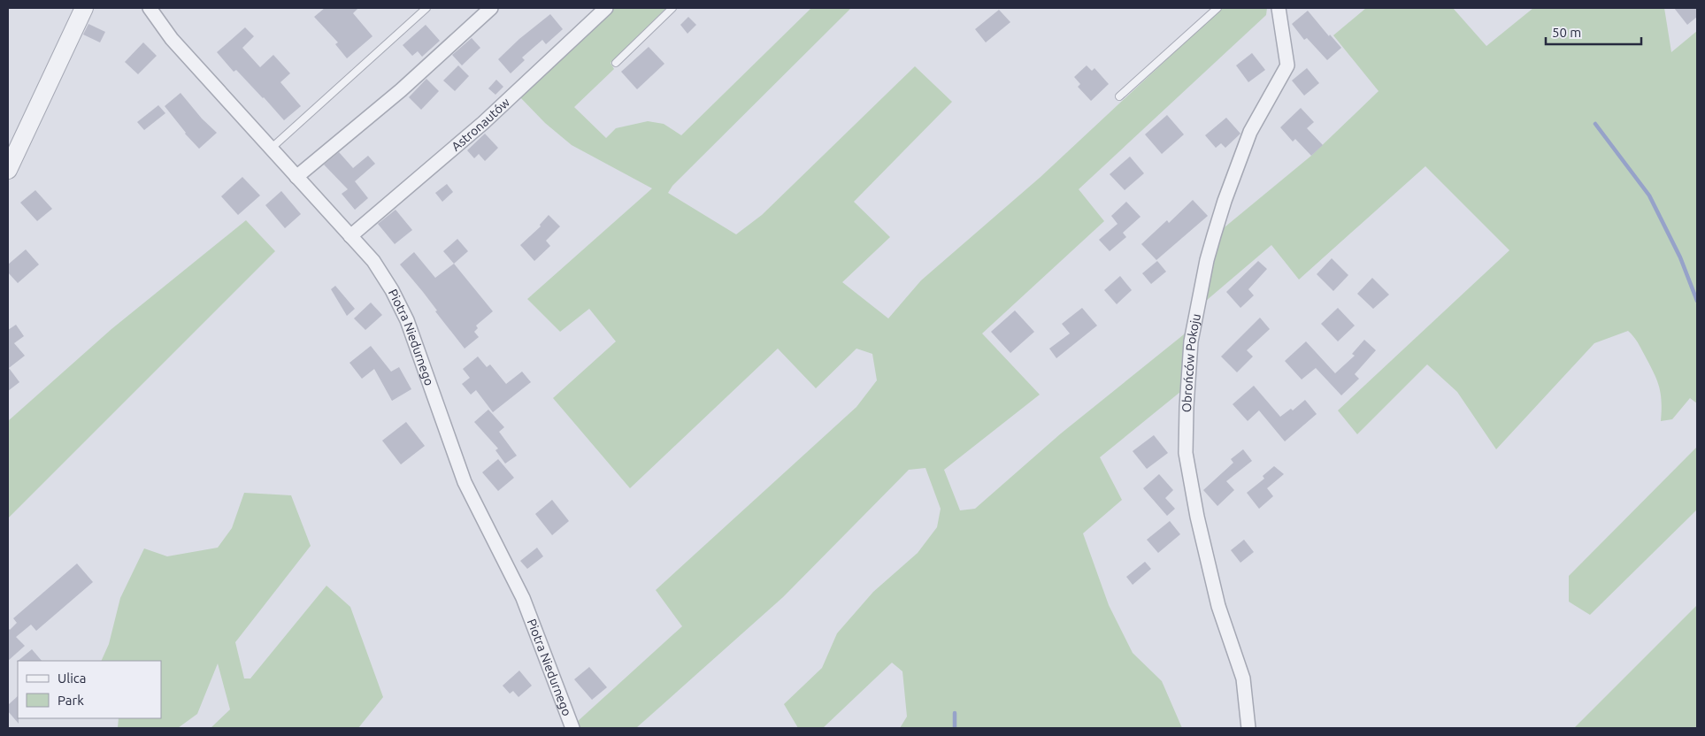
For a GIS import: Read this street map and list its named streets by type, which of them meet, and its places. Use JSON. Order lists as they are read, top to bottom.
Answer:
{
  "streets": {
    "street": ["Astronautów", "Piotra Niedurnego", "Obrońców Pokoju"]
  },
  "crossings": [
    ["Astronautów", "Piotra Niedurnego"]
  ],
  "legend": ["Ulica", "Park"],
  "scale_bar": "50 m"
}
